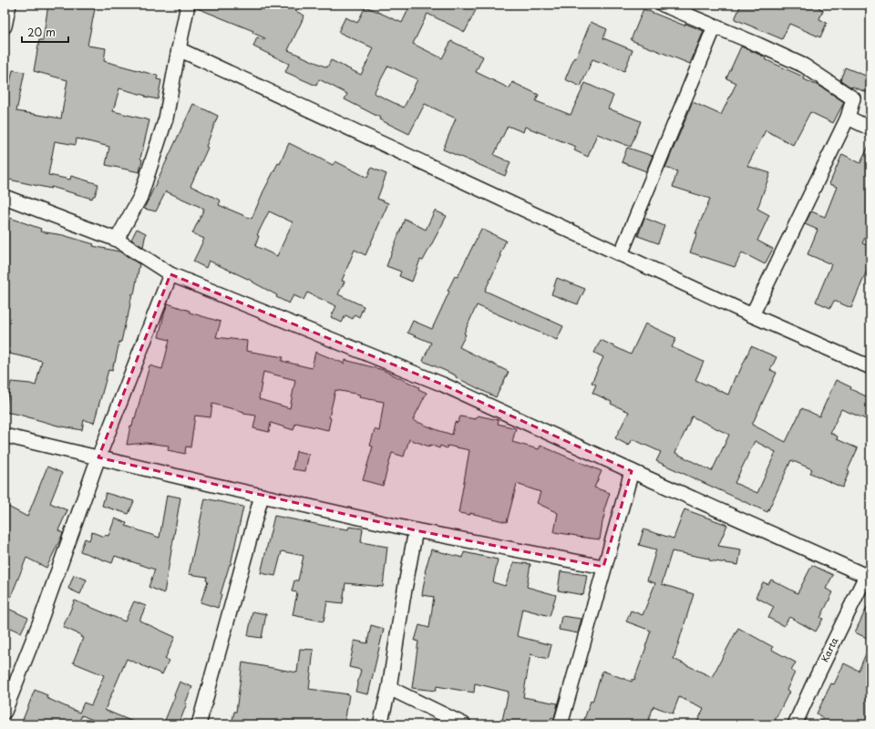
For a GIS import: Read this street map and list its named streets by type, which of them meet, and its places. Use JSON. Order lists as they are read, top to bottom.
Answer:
{
  "streets": {
    "street": ["Karta"]
  },
  "scale_bar": "20 m"
}
